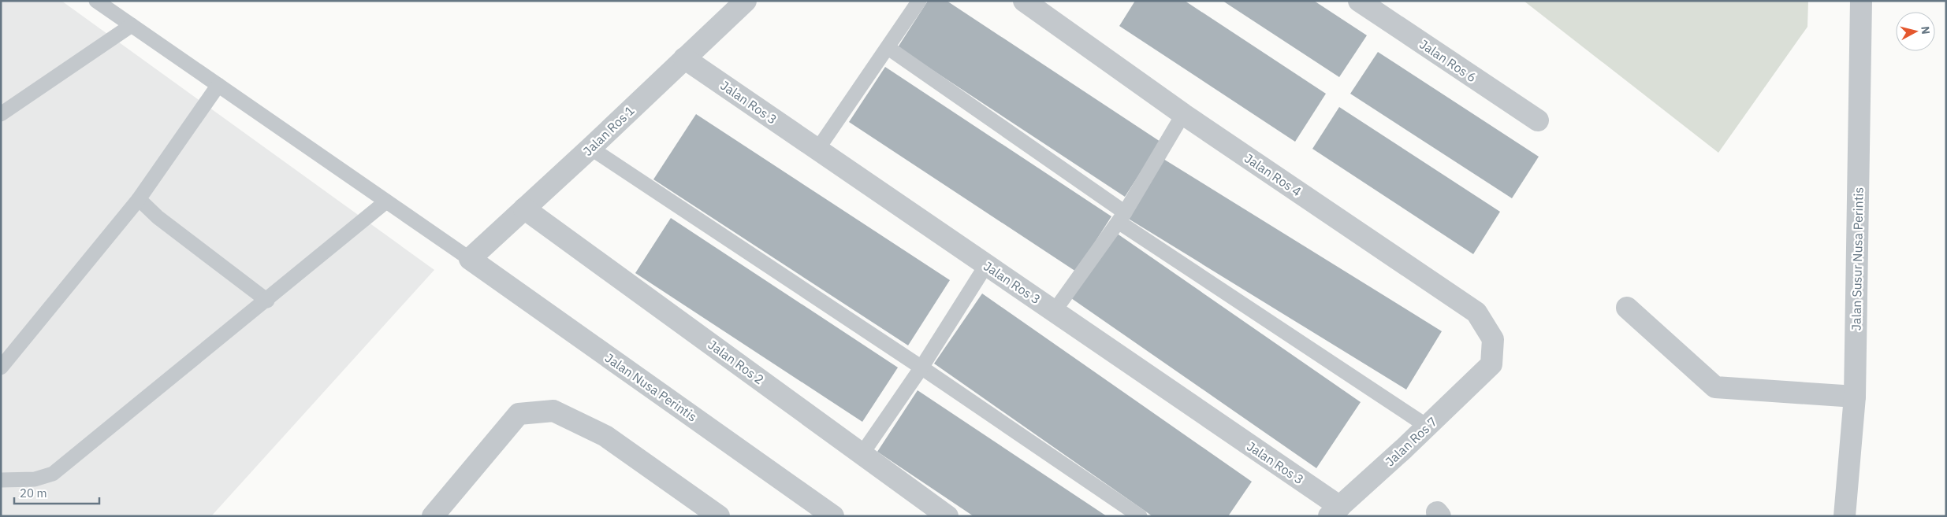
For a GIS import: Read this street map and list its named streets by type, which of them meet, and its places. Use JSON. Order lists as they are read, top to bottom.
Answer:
{
  "streets": {
    "street": [
      "Jalan Ros 6",
      "Jalan Ros 3",
      "Jalan Ros 1",
      "Jalan Ros 4",
      "Jalan Susur Nusa Perintis",
      "Jalan Ros 2",
      "Jalan Nusa Perintis",
      "Jalan Ros 7"
    ]
  },
  "crossings": [
    ["Jalan Ros 3", "Jalan Ros 1"],
    ["Jalan Ros 3", "Jalan Ros 7"],
    ["Jalan Ros 1", "Jalan Ros 2"],
    ["Jalan Ros 1", "Jalan Nusa Perintis"],
    ["Jalan Ros 4", "Jalan Ros 7"]
  ],
  "scale_bar": "20 m",
  "north": "right"
}
